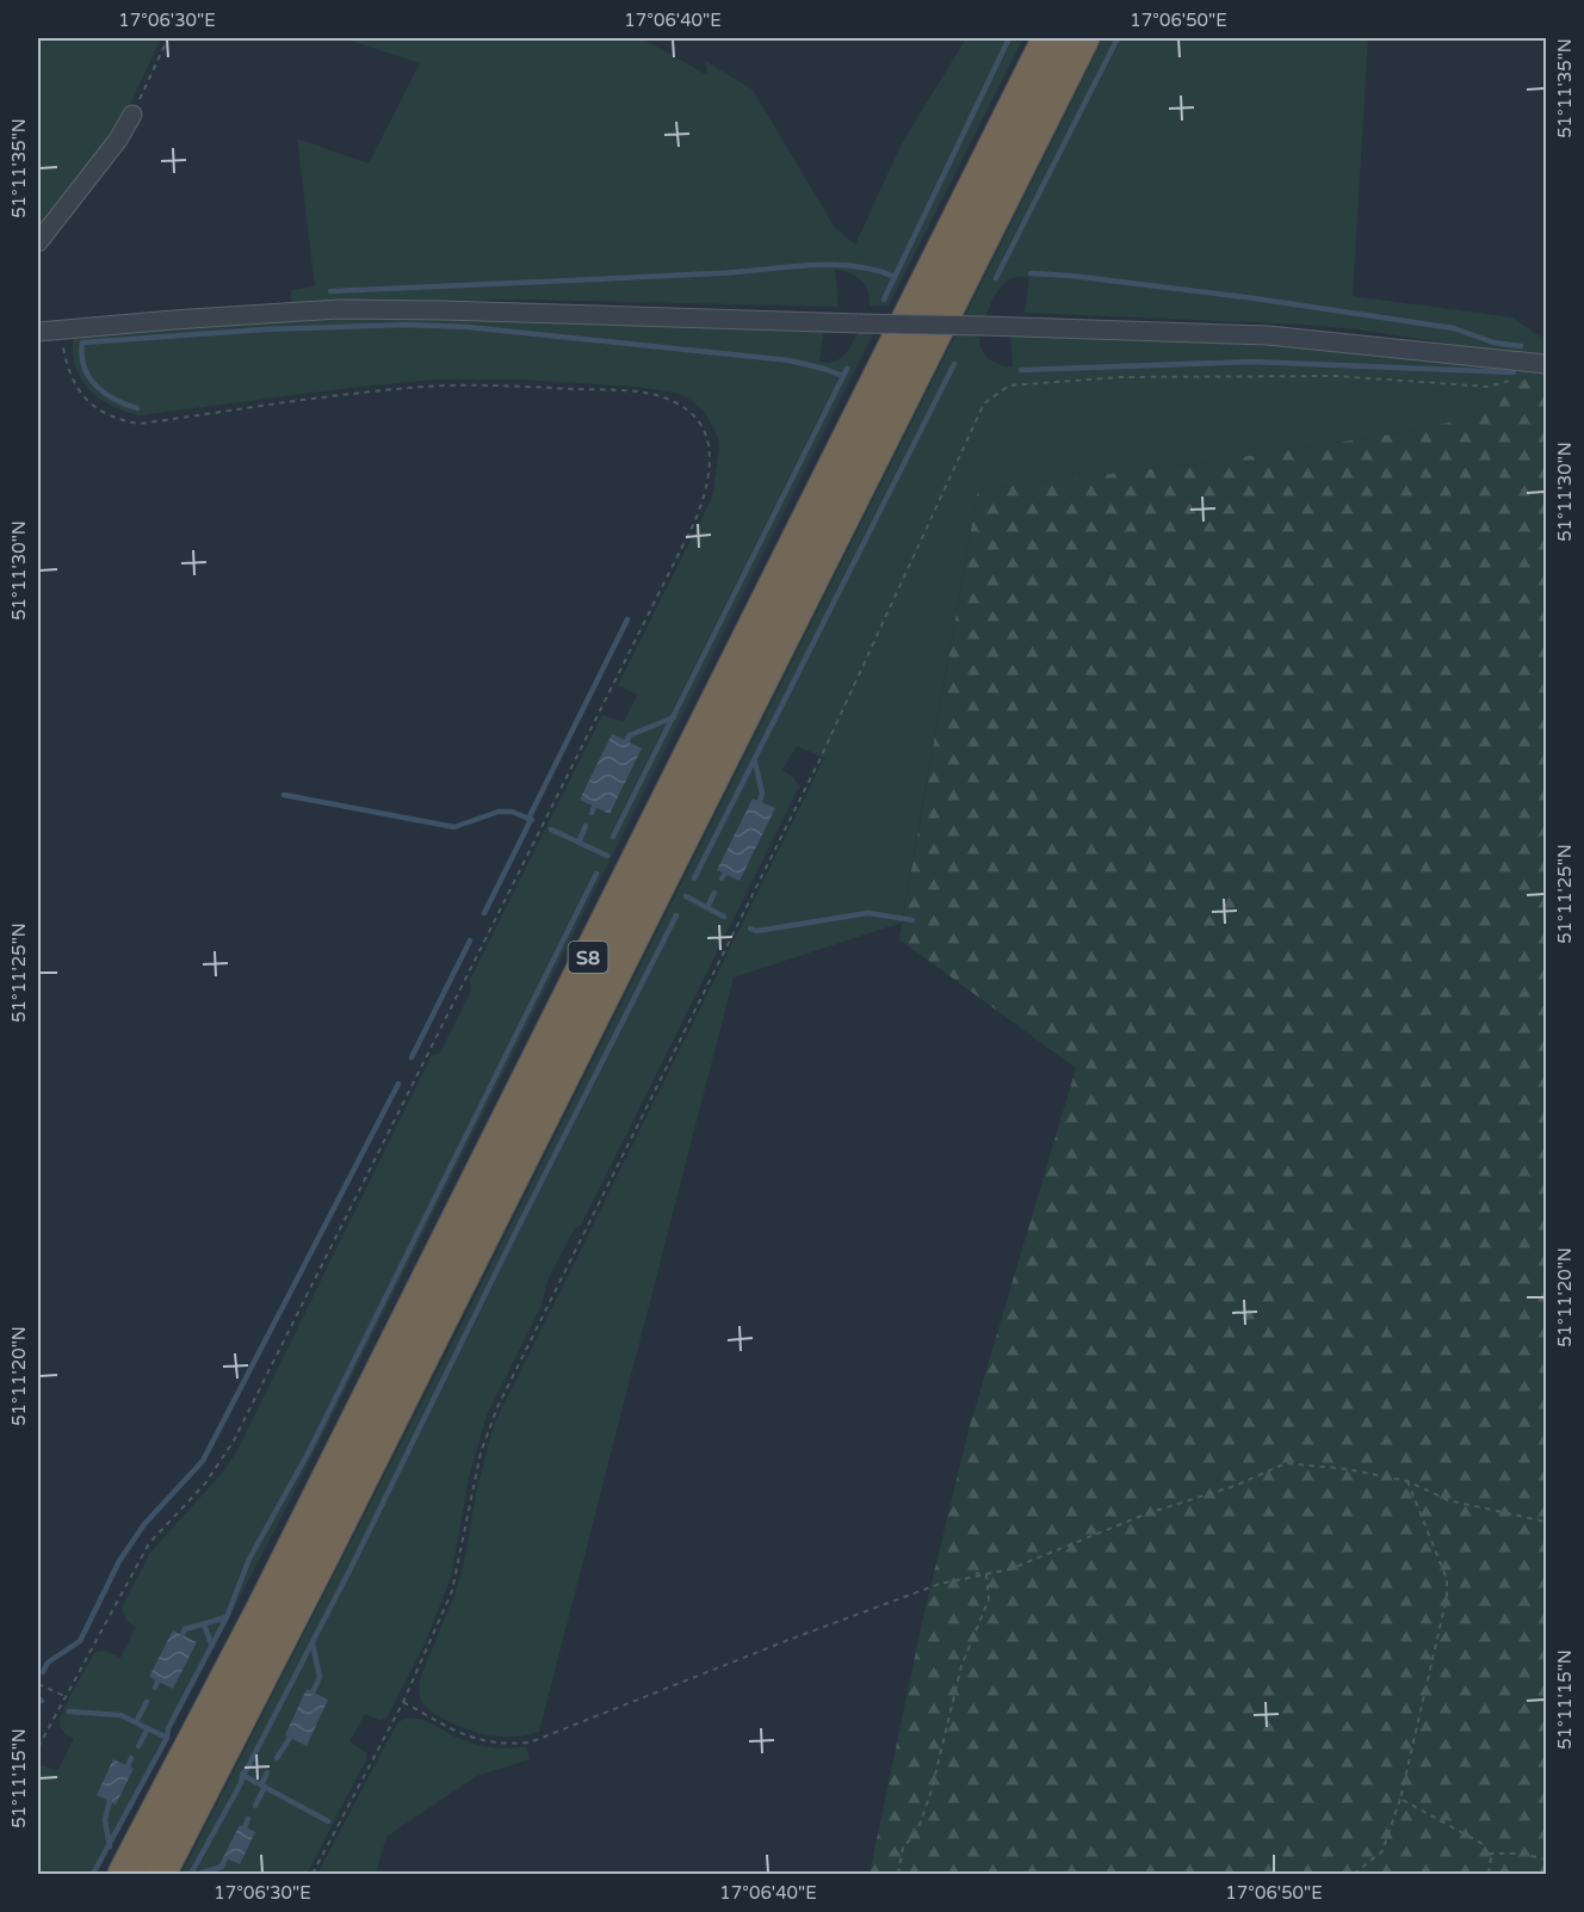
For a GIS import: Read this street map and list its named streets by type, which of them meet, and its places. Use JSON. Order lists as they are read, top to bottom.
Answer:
{
  "streets": {
    "highway": ["S8"]
  },
  "coordinates": [
    "17°06'30\"E",
    "17°06'40\"E",
    "17°06'50\"E",
    "51°11'35\"N",
    "51°11'30\"N",
    "51°11'25\"N",
    "51°11'20\"N",
    "51°11'15\"N"
  ]
}
